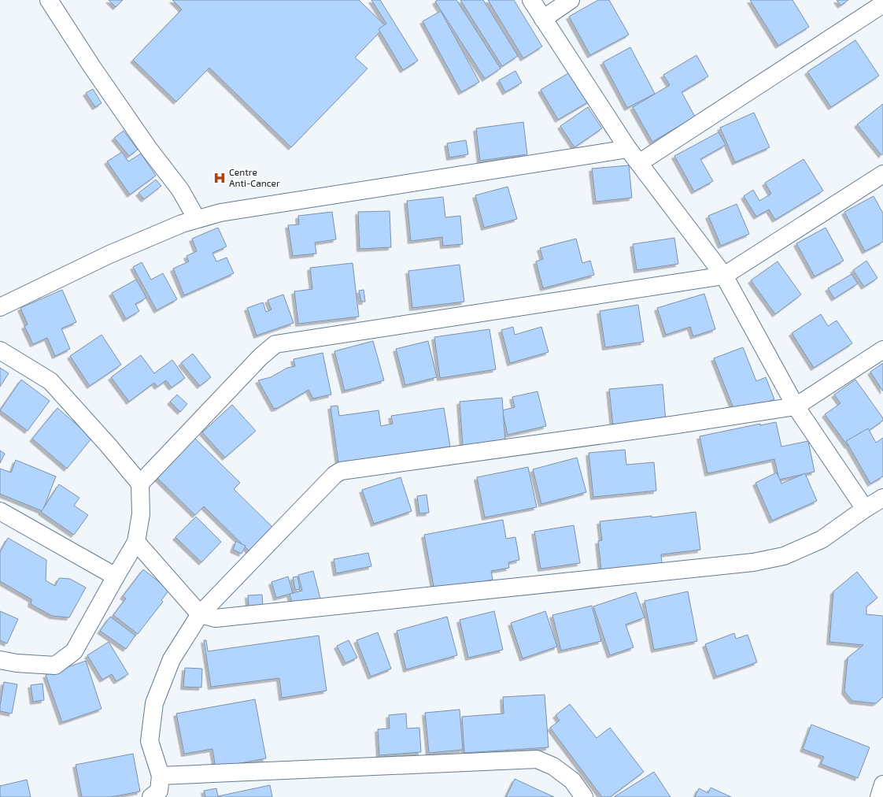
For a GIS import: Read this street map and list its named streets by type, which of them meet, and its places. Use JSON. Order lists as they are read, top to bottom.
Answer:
{
  "places": {
    "hospital": ["Centre Anti-Cancer"]
  }
}
